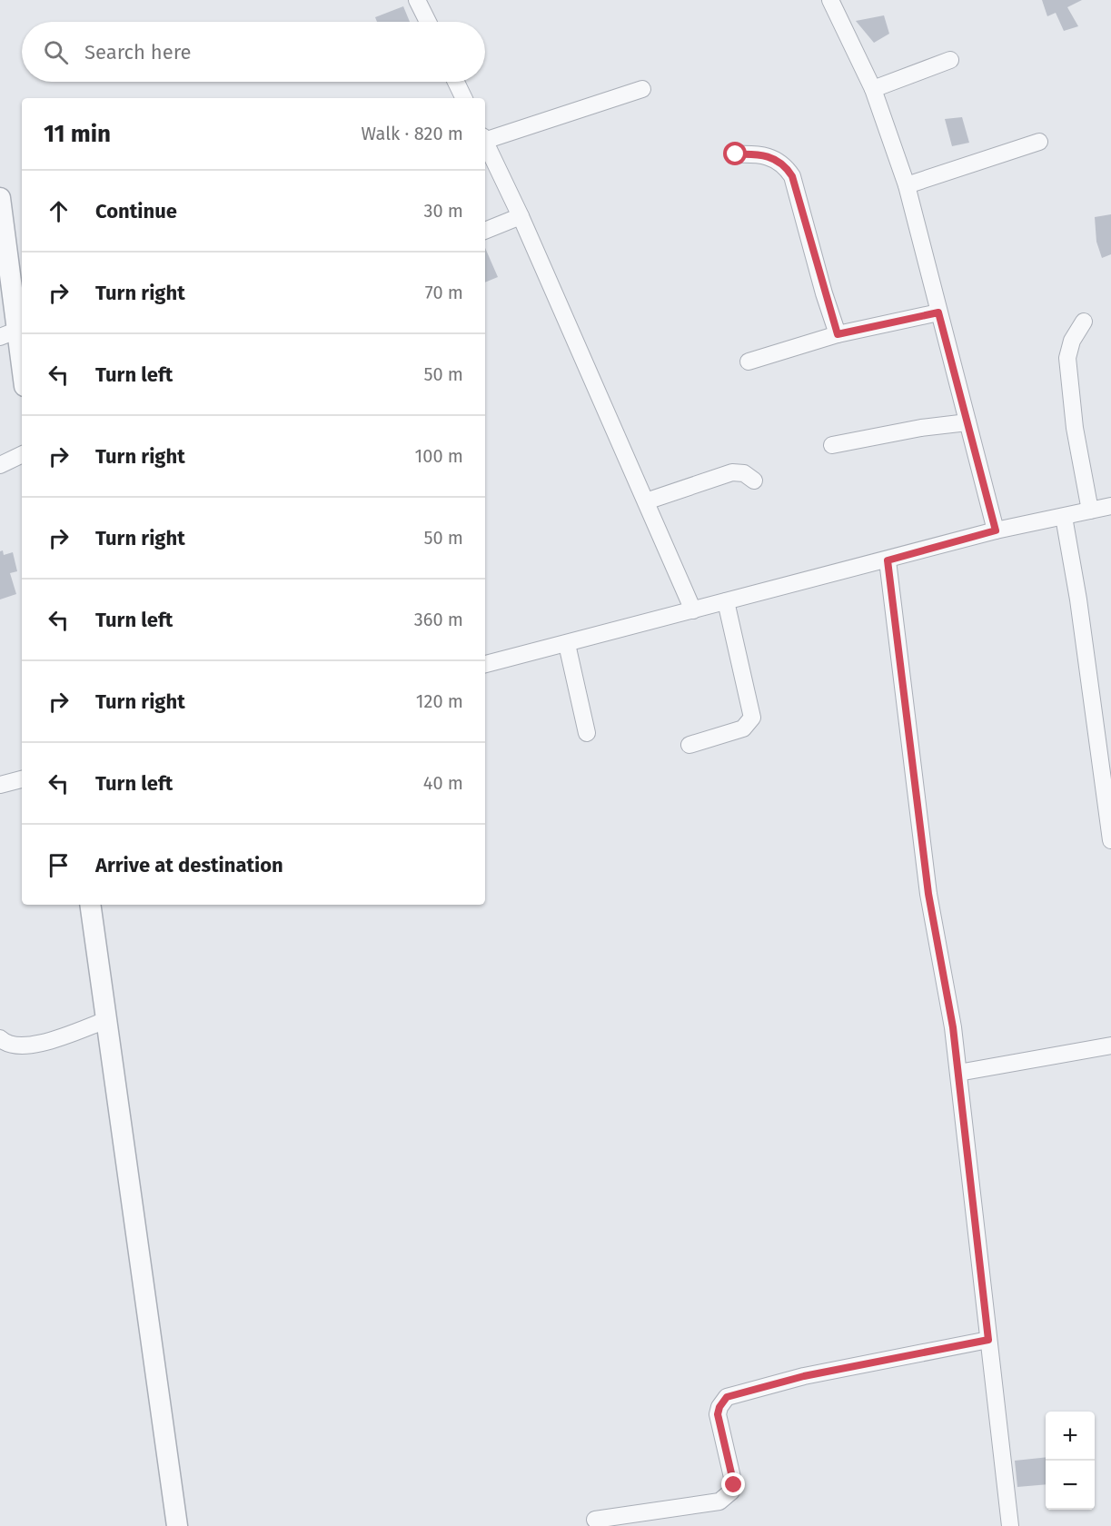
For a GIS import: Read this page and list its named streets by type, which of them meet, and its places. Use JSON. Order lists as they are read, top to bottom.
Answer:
{
  "page": {
    "search": "Search here",
    "heading": ["11 min", "Walk · 820 m"],
    "list": [
      ["Continue", "30 m"],
      ["Turn right", "70 m"],
      ["Turn left", "50 m"],
      ["Turn right", "100 m"],
      ["Turn right", "50 m"],
      ["Turn left", "360 m"],
      ["Turn right", "120 m"],
      ["Turn left", "40 m"],
      "Arrive at destination"
    ],
    "map_buttons": ["+", "−"]
  }
}
